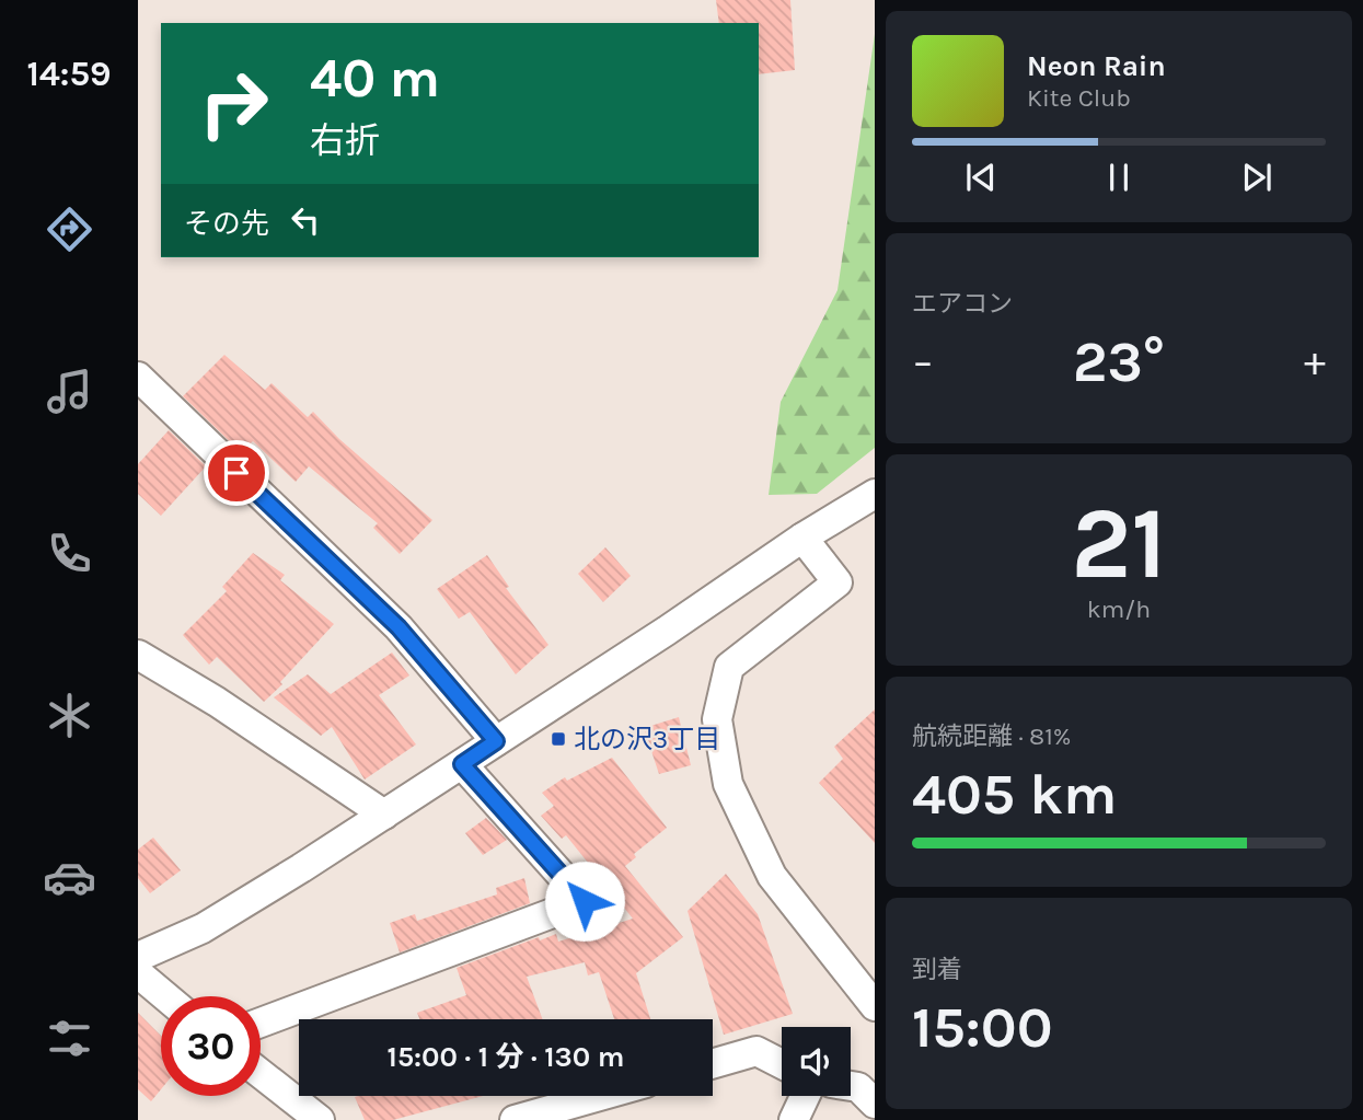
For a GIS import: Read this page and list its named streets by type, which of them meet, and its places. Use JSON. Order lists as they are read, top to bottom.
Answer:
{
  "places": {
    "transit": ["北の沢3丁目"]
  },
  "page": {
    "tabs": "14:59",
    "turn": ["40 m", "右折"],
    "song": ["Neon Rain", "Kite Club"],
    "then": "その先",
    "tile": [
      "エアコン",
      ["21", "km/h"],
      ["航続距離 · 81%", "405 km"],
      ["到着", "15:00"]
    ],
    "heat": ["−", "23°", "+"],
    "limit": "30",
    "trip": "15:00 · 1 分 · 130 m"
  }
}
